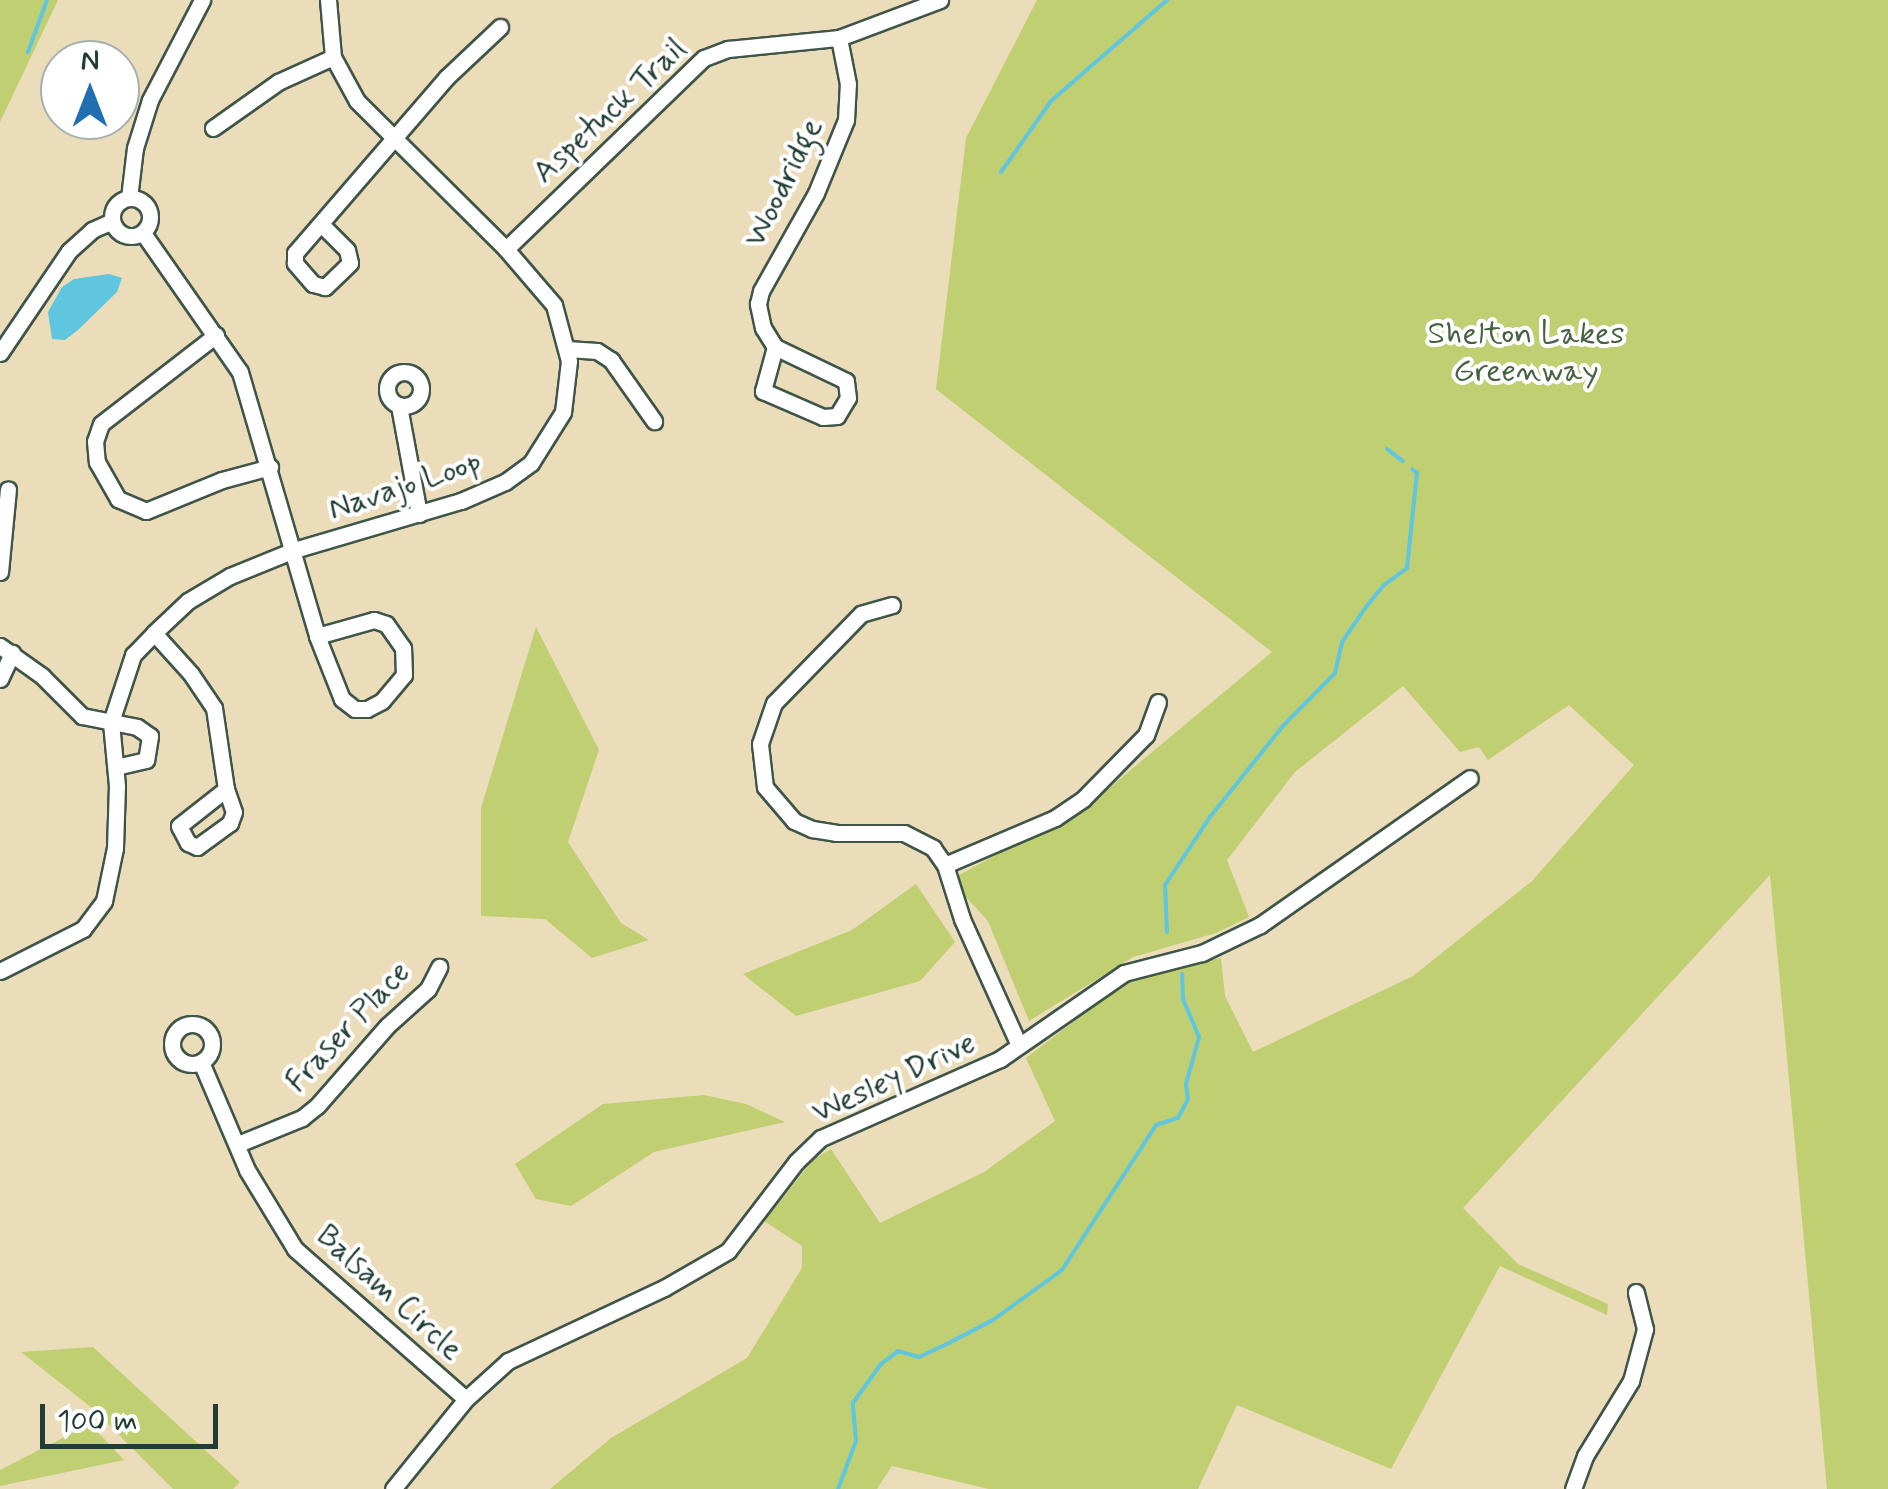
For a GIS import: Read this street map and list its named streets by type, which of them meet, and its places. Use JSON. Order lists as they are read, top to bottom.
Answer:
{
  "streets": {
    "street": [
      "Aspetuck Trail",
      "Woodridge",
      "Navajo Loop",
      "Fraser Place",
      "Wesley Drive",
      "Balsam Circle"
    ]
  },
  "crossings": [
    ["Aspetuck Trail", "Woodridge"],
    ["Aspetuck Trail", "Navajo Loop"],
    ["Fraser Place", "Balsam Circle"],
    ["Wesley Drive", "Balsam Circle"]
  ],
  "parks": ["Shelton Lakes Greenway"],
  "scale_bar": "100 m",
  "north": "top"
}
